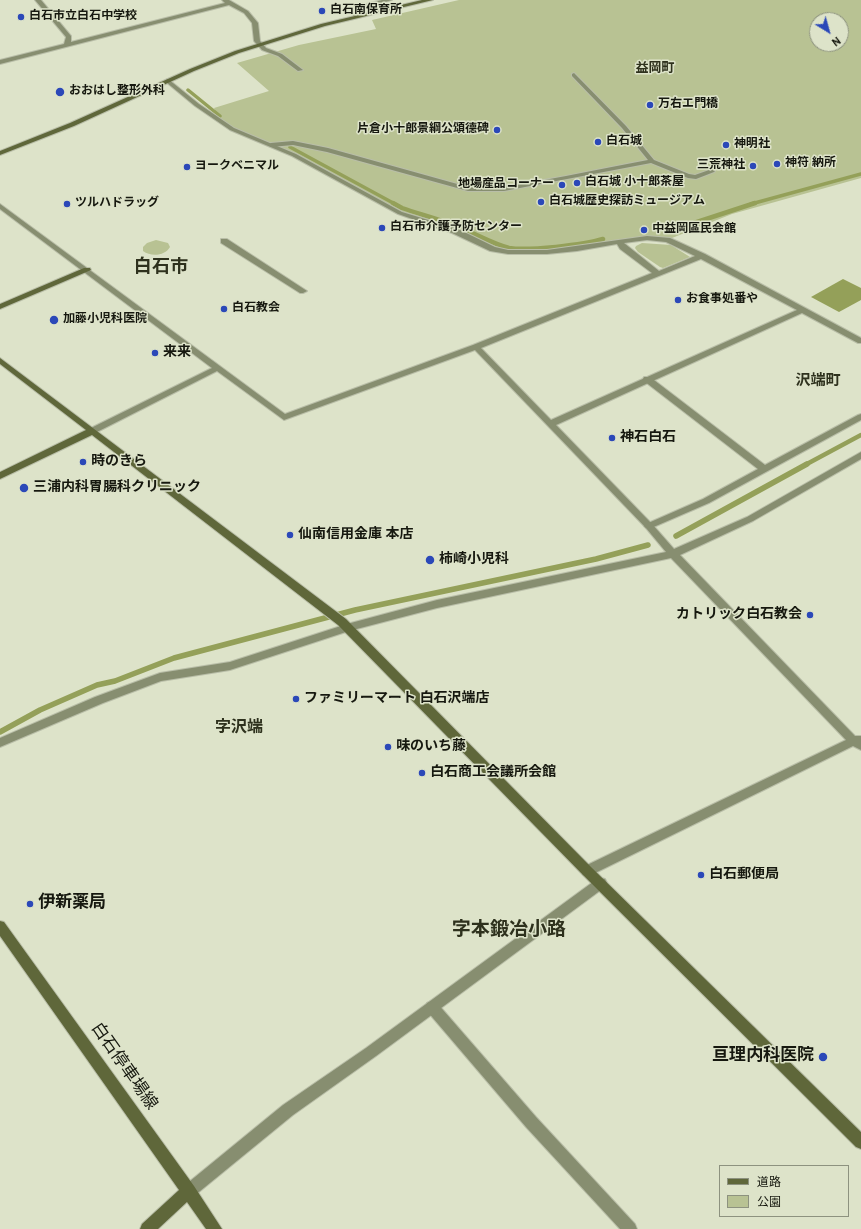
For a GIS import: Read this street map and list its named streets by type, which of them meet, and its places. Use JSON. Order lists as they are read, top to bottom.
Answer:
{
  "streets": {
    "street": ["白石停車場線"]
  },
  "districts": [
    "益岡町",
    "白石市",
    "沢端町",
    "字沢端",
    "字本鍛冶小路"
  ],
  "places": [
    "白石南保育所",
    "白石市立白石中学校",
    "おおはし整形外科",
    "万右エ門橋",
    "片倉小十郎景綱公頌德碑",
    "白石城",
    "神明社",
    "神符 納所",
    "三荒神社",
    "ヨークベニマル",
    "白石城 小十郎茶屋",
    "地場産品コーナー",
    "白石城歴史探訪ミュージアム",
    "ツルハドラッグ",
    "白石市介護予防センター",
    "中益岡區民会館",
    "お食事処番や",
    "白石教会",
    "加藤小児科医院",
    "来来",
    "神石白石",
    "時のきら",
    "三浦内科胃腸科クリニック",
    "仙南信用金庫 本店",
    "柿崎小児科",
    "カトリック白石教会",
    "ファミリーマート 白石沢端店",
    "味のいち藤",
    "白石商工会議所会館",
    "白石郵便局",
    "伊新薬局",
    "亘理内科医院"
  ],
  "legend": ["道路", "公園"],
  "north": "bottom right"
}
